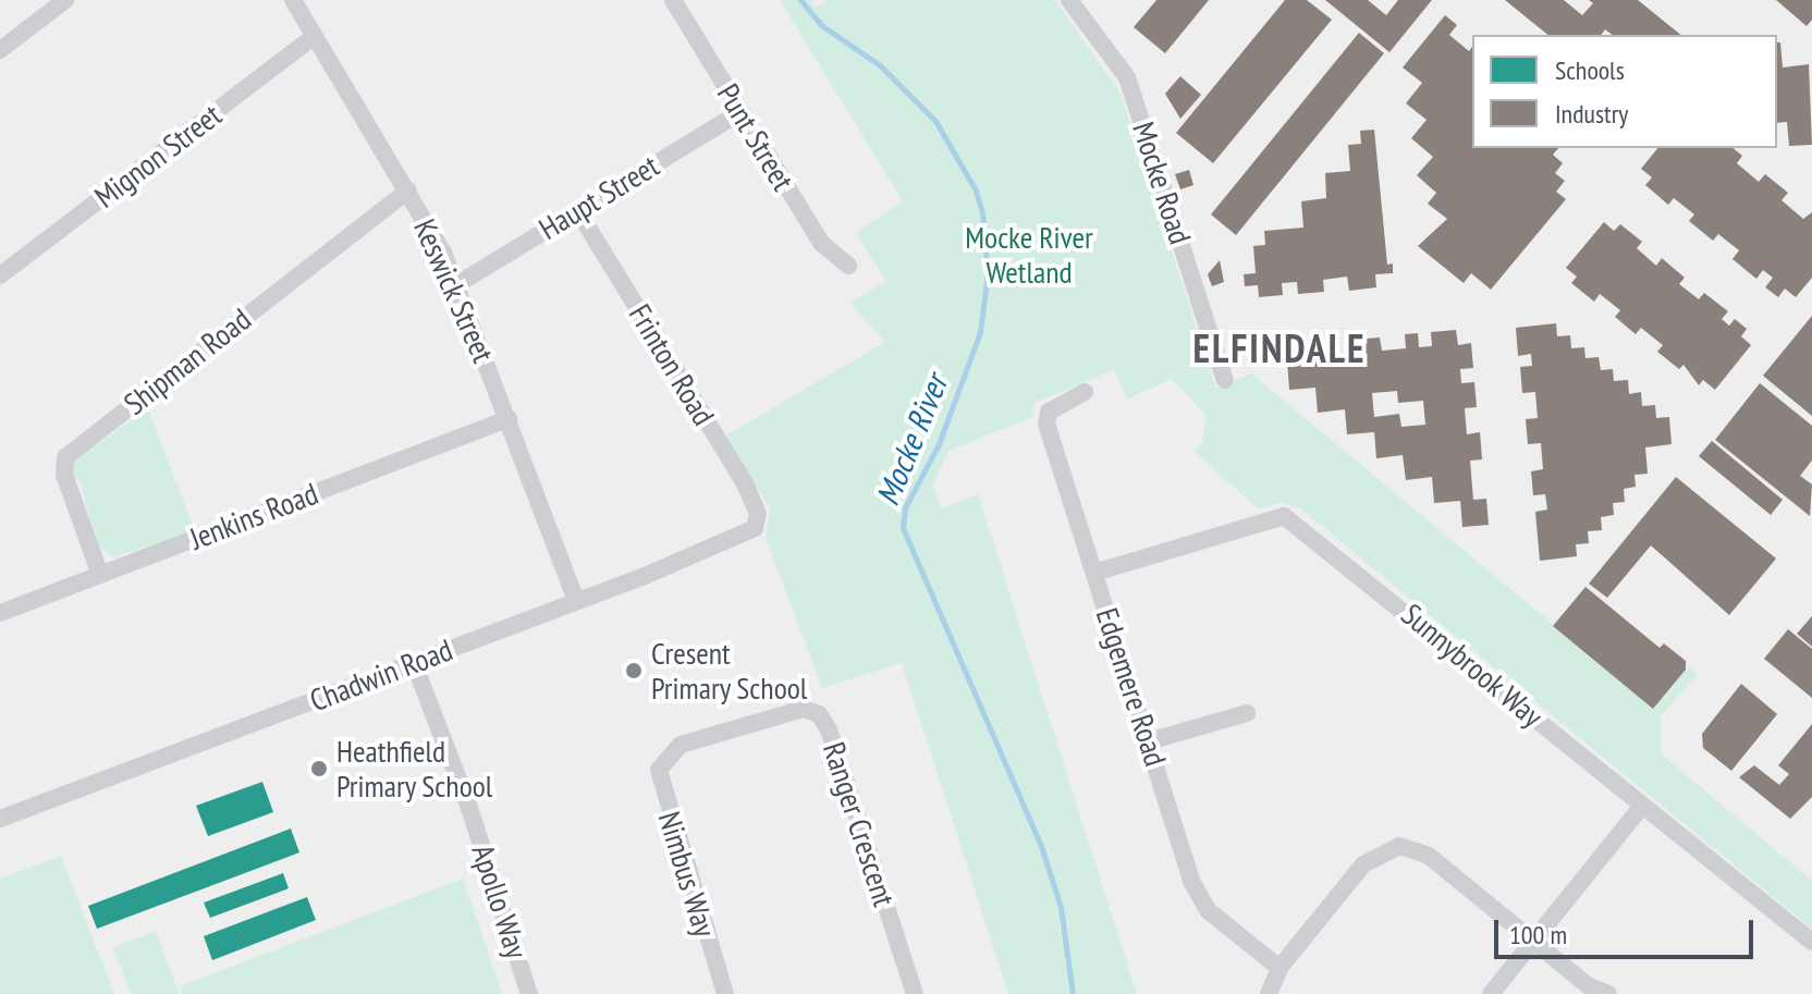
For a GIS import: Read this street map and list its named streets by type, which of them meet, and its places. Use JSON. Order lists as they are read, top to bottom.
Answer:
{
  "streets": {
    "street": [
      "Punt Street",
      "Mignon Street",
      "Mocke Road",
      "Haupt Street",
      "Keswick Street",
      "Shipman Road",
      "Frinton Road",
      "Jenkins Road",
      "Sunnybrook Way",
      "Chadwin Road",
      "Edgemere Road",
      "Ranger Crescent",
      "Nimbus Way",
      "Apollo Way"
    ]
  },
  "crossings": [
    ["Punt Street", "Haupt Street"],
    ["Mignon Street", "Keswick Street"],
    ["Haupt Street", "Keswick Street"],
    ["Haupt Street", "Frinton Road"],
    ["Keswick Street", "Shipman Road"],
    ["Keswick Street", "Jenkins Road"],
    ["Keswick Street", "Chadwin Road"],
    ["Shipman Road", "Jenkins Road"],
    ["Frinton Road", "Chadwin Road"],
    ["Sunnybrook Way", "Edgemere Road"],
    ["Chadwin Road", "Apollo Way"],
    ["Ranger Crescent", "Nimbus Way"]
  ],
  "districts": ["ELFINDALE"],
  "water": ["Mocke River"],
  "parks": ["Mocke River Wetland"],
  "places": ["Cresent Primary School", "Heathfield Primary School"],
  "legend": ["Schools", "Industry"],
  "scale_bar": "100 m"
}
